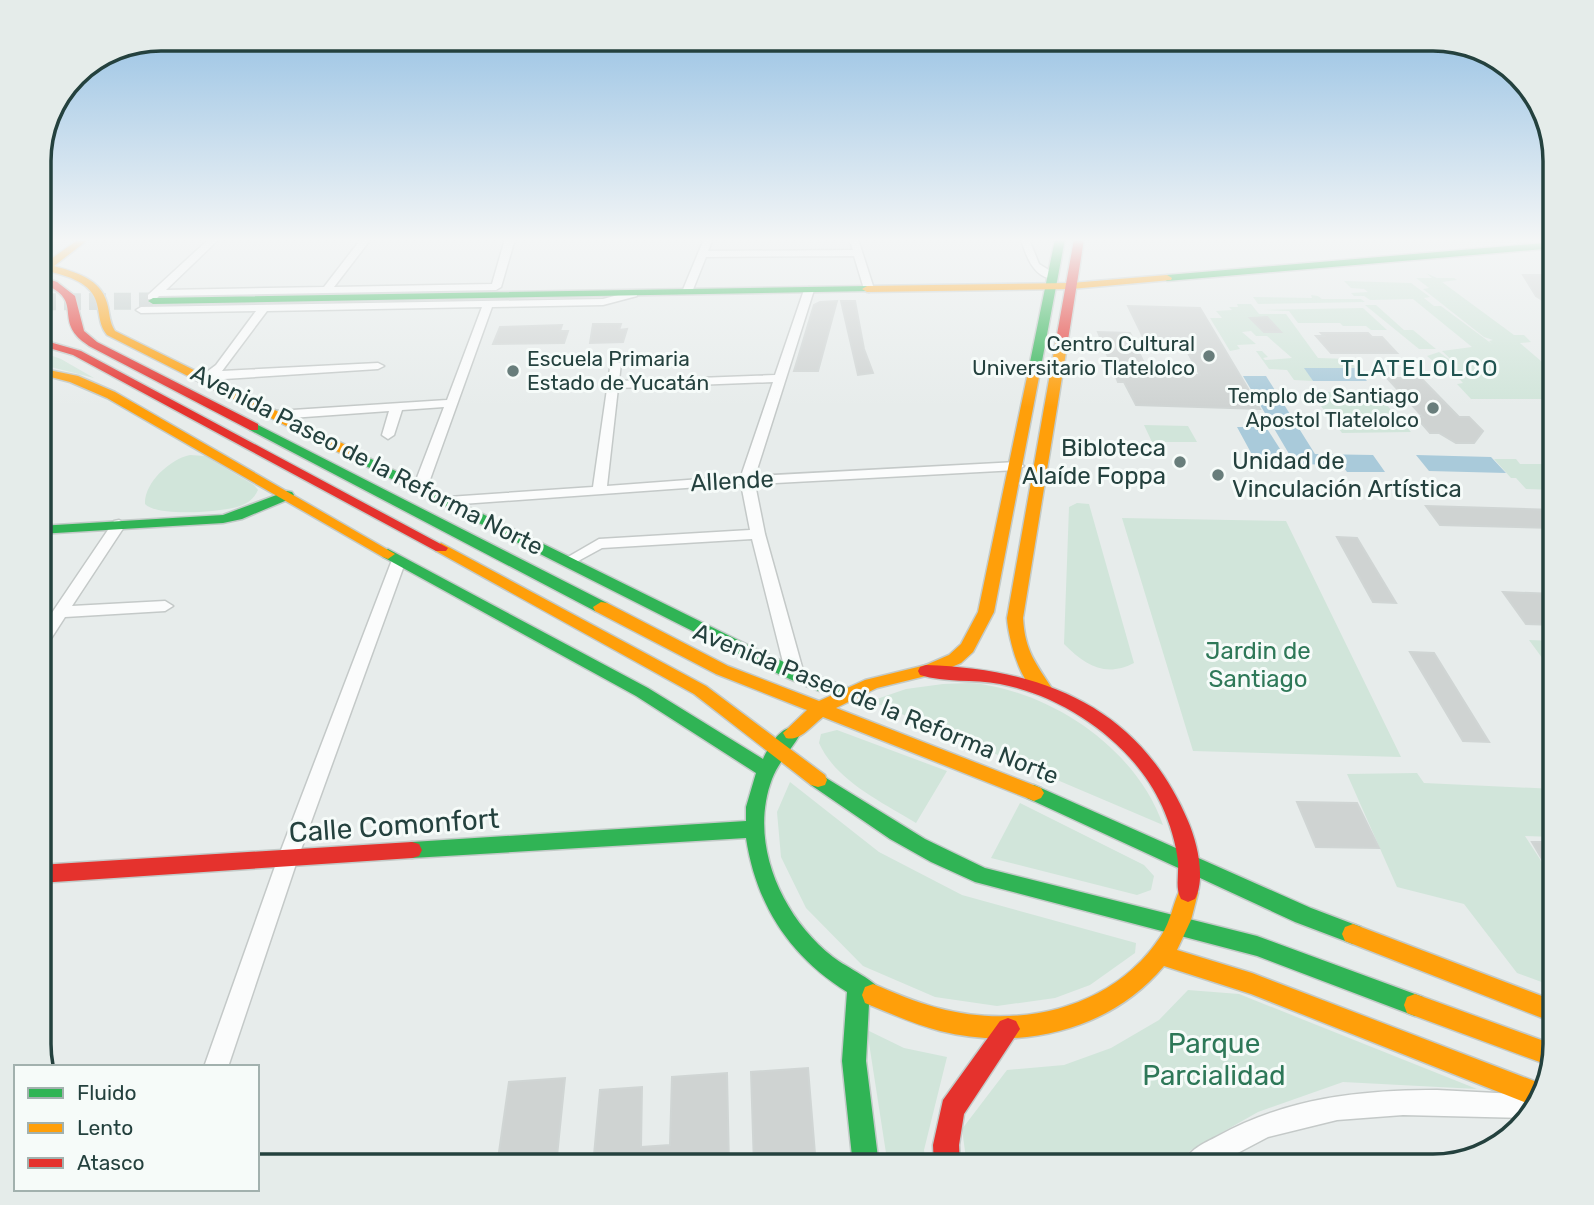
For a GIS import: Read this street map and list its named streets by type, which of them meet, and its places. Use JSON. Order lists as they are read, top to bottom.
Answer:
{
  "streets": {
    "main road": ["Avenida Paseo de la Reforma Norte", "Calle Comonfort"],
    "street": ["Allende"]
  },
  "crossings": [
    ["Avenida Paseo de la Reforma Norte", "Allende"]
  ],
  "districts": ["TLATELOLCO"],
  "parks": ["Jardin de Santiago", "Parque Parcialidad"],
  "places": [
    "Centro Cultural Universitario Tlatelolco",
    "Escuela Primaria Estado de Yucatán",
    "Templo de Santiago Apostol Tlatelolco",
    "Bibloteca Alaíde Foppa",
    "Unidad de Vinculación Artística"
  ],
  "legend": ["Fluido", "Lento", "Atasco"]
}
